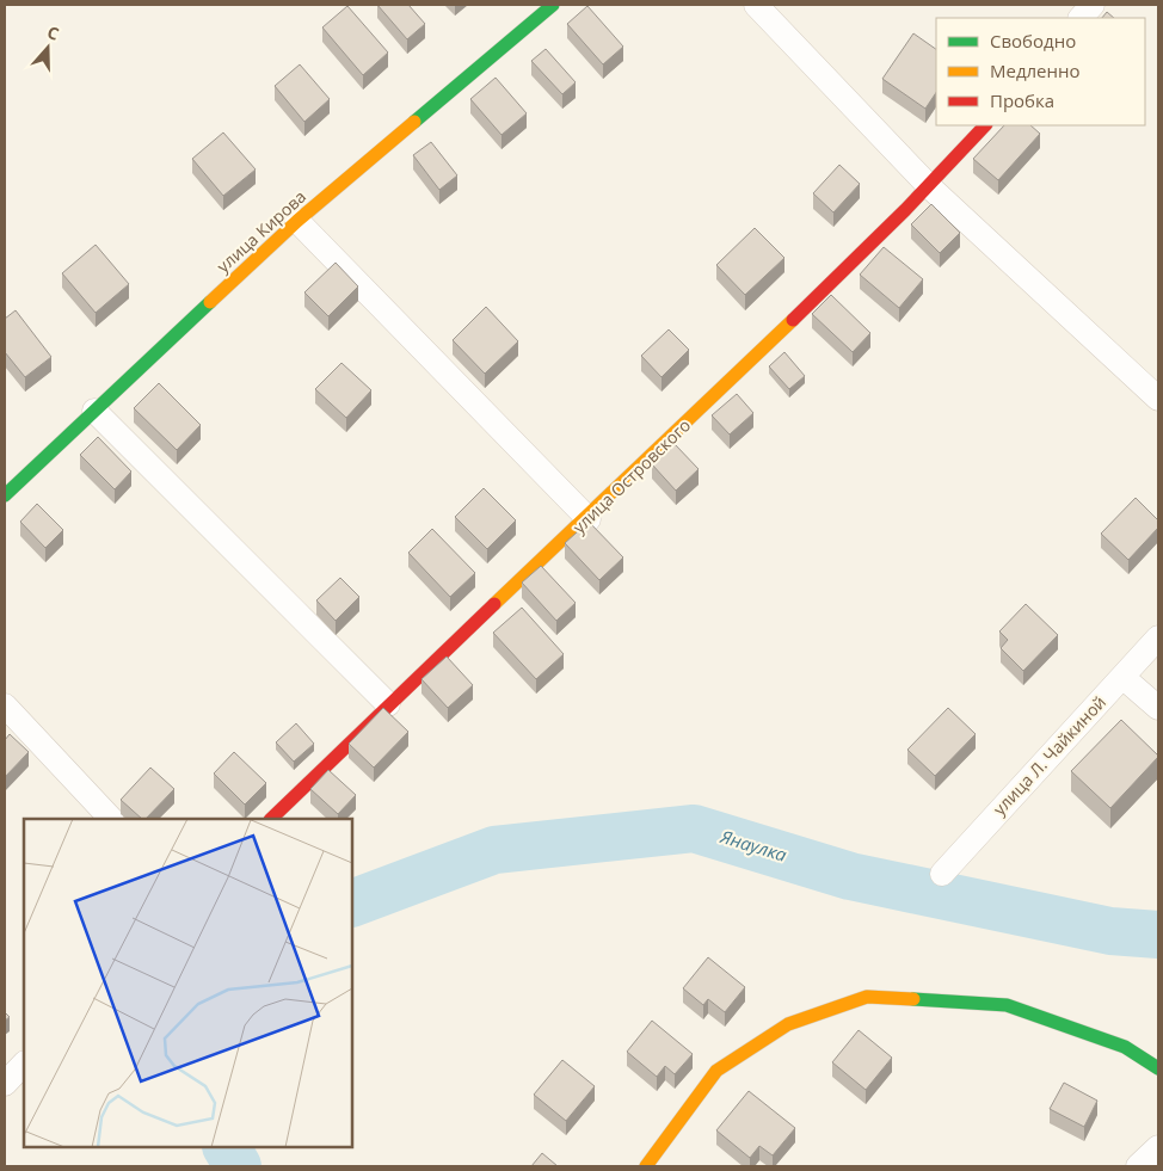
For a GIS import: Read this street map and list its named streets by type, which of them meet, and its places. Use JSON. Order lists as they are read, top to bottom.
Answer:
{
  "streets": {
    "street": ["улица Кирова", "улица Островского", "улица Л. Чайкиной"]
  },
  "water": ["Янаулка"],
  "legend": ["Свободно", "Медленно", "Пробка"],
  "north": "top"
}
